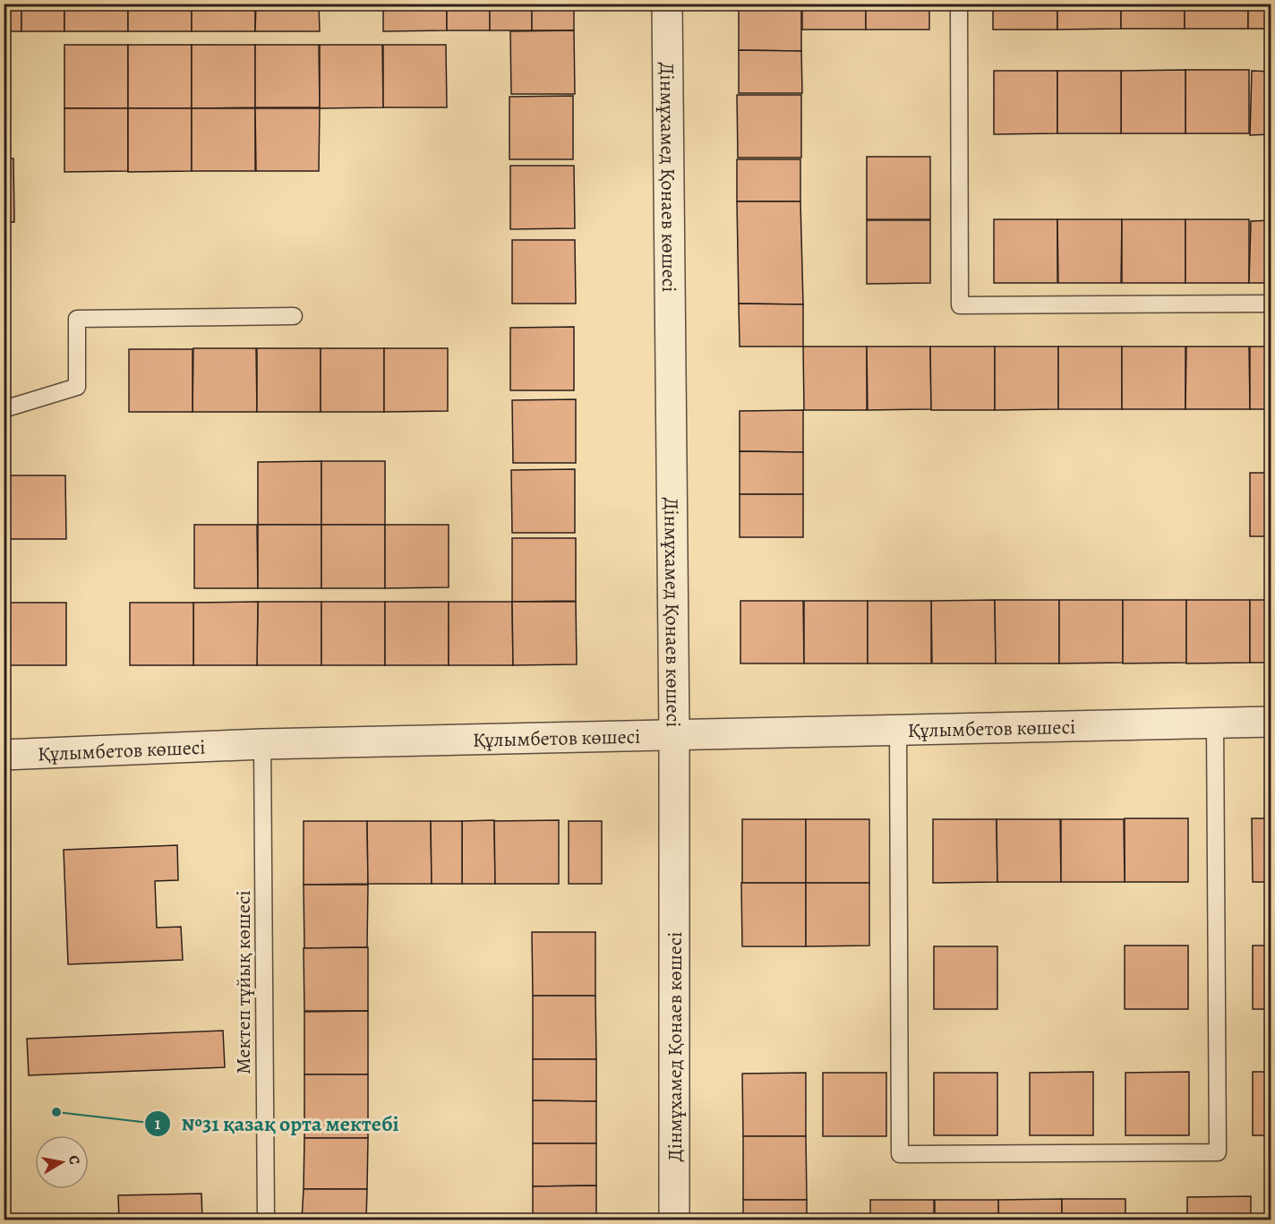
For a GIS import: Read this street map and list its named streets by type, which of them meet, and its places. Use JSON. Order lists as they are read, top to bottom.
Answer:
{
  "streets": {
    "street": ["Дінмұхамед Қонаев көшесі", "Құлымбетов көшесі"],
    "lane": ["Мектеп тұйық көшесі"]
  },
  "crossings": [
    ["Дінмұхамед Қонаев көшесі", "Құлымбетов көшесі"],
    ["Құлымбетов көшесі", "Мектеп тұйық көшесі"]
  ],
  "places": ["№31 қазақ орта мектебі"],
  "north": "right"
}
